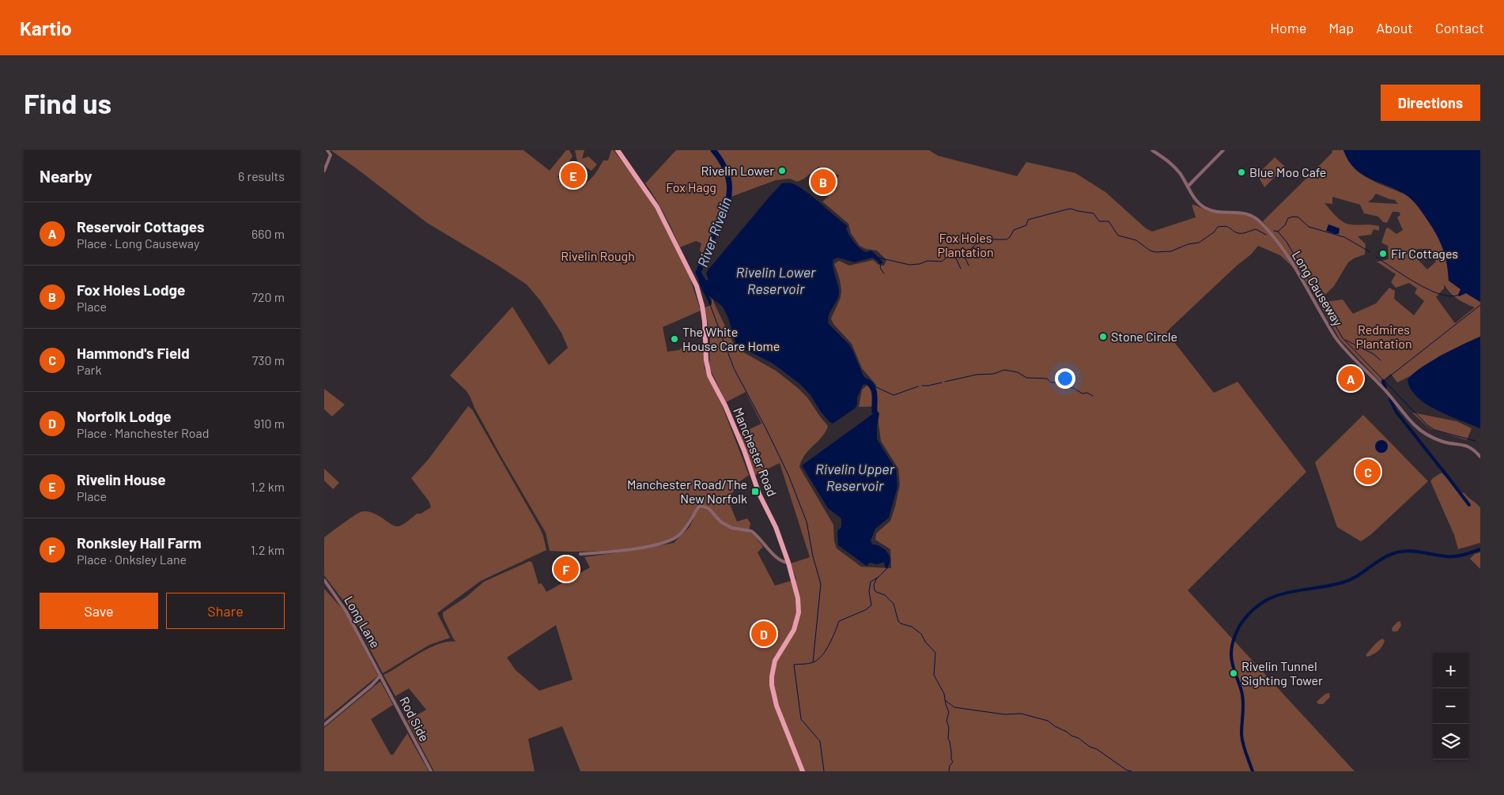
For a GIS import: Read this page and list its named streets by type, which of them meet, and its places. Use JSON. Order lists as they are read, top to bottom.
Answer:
{
  "streets": {
    "main road": ["Manchester Road"],
    "street": ["Long Causeway", "Long Lane", "Rod Side"]
  },
  "crossings": [
    ["Long Lane", "Rod Side"]
  ],
  "water": ["River Rivelin", "Rivelin Lower Reservoir", "Rivelin Upper Reservoir"],
  "parks": [
    "Fox Hagg",
    "Fox Holes Plantation",
    "Rivelin Rough",
    "Redmires Plantation"
  ],
  "places": {
    "other": [
      "Rivelin Lower",
      "Blue Moo Cafe",
      "Fir Cottages",
      "Stone Circle",
      "The White House Care Home",
      "Rivelin Tunnel Sighting Tower"
    ],
    "transit": ["Manchester Road/The New Norfolk"]
  },
  "page": {
    "header": "Kartio",
    "nav": [
      "Home",
      "Map",
      "About",
      "Contact"
    ],
    "buttons": [
      "Directions",
      ["Save", "Share"]
    ],
    "title": "Find us",
    "heading": ["Nearby", "6 results"],
    "pins": [
      "E",
      "B",
      "A",
      "C",
      "F",
      "D"
    ],
    "list": [
      {
        "mark": "A",
        "name": "Reservoir Cottages",
        "note": "Place · Long Causeway",
        "value": "660 m"
      },
      {
        "mark": "B",
        "name": "Fox Holes Lodge",
        "note": "Place",
        "value": "720 m"
      },
      {
        "mark": "C",
        "name": "Hammond's Field",
        "note": "Park",
        "value": "730 m"
      },
      {
        "mark": "D",
        "name": "Norfolk Lodge",
        "note": "Place · Manchester Road",
        "value": "910 m"
      },
      {
        "mark": "E",
        "name": "Rivelin House",
        "note": "Place",
        "value": "1.2 km"
      },
      {
        "mark": "F",
        "name": "Ronksley Hall Farm",
        "note": "Place · Onksley Lane",
        "value": "1.2 km"
      }
    ],
    "map_buttons": ["+", "−"]
  }
}
